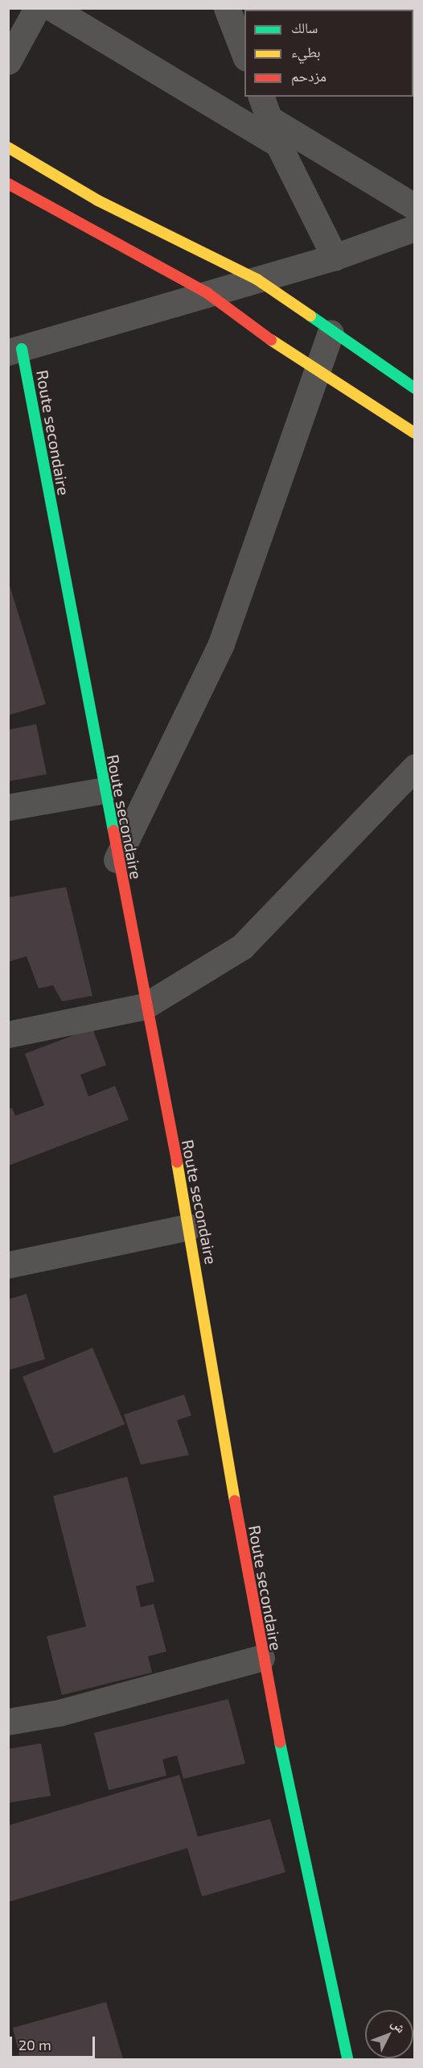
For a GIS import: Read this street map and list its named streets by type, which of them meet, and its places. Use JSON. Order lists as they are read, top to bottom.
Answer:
{
  "streets": {
    "street": ["Route secondaire"]
  },
  "legend": ["سالك", "بطيء", "مزدحم"],
  "scale_bar": "20 m",
  "north": "top right"
}
